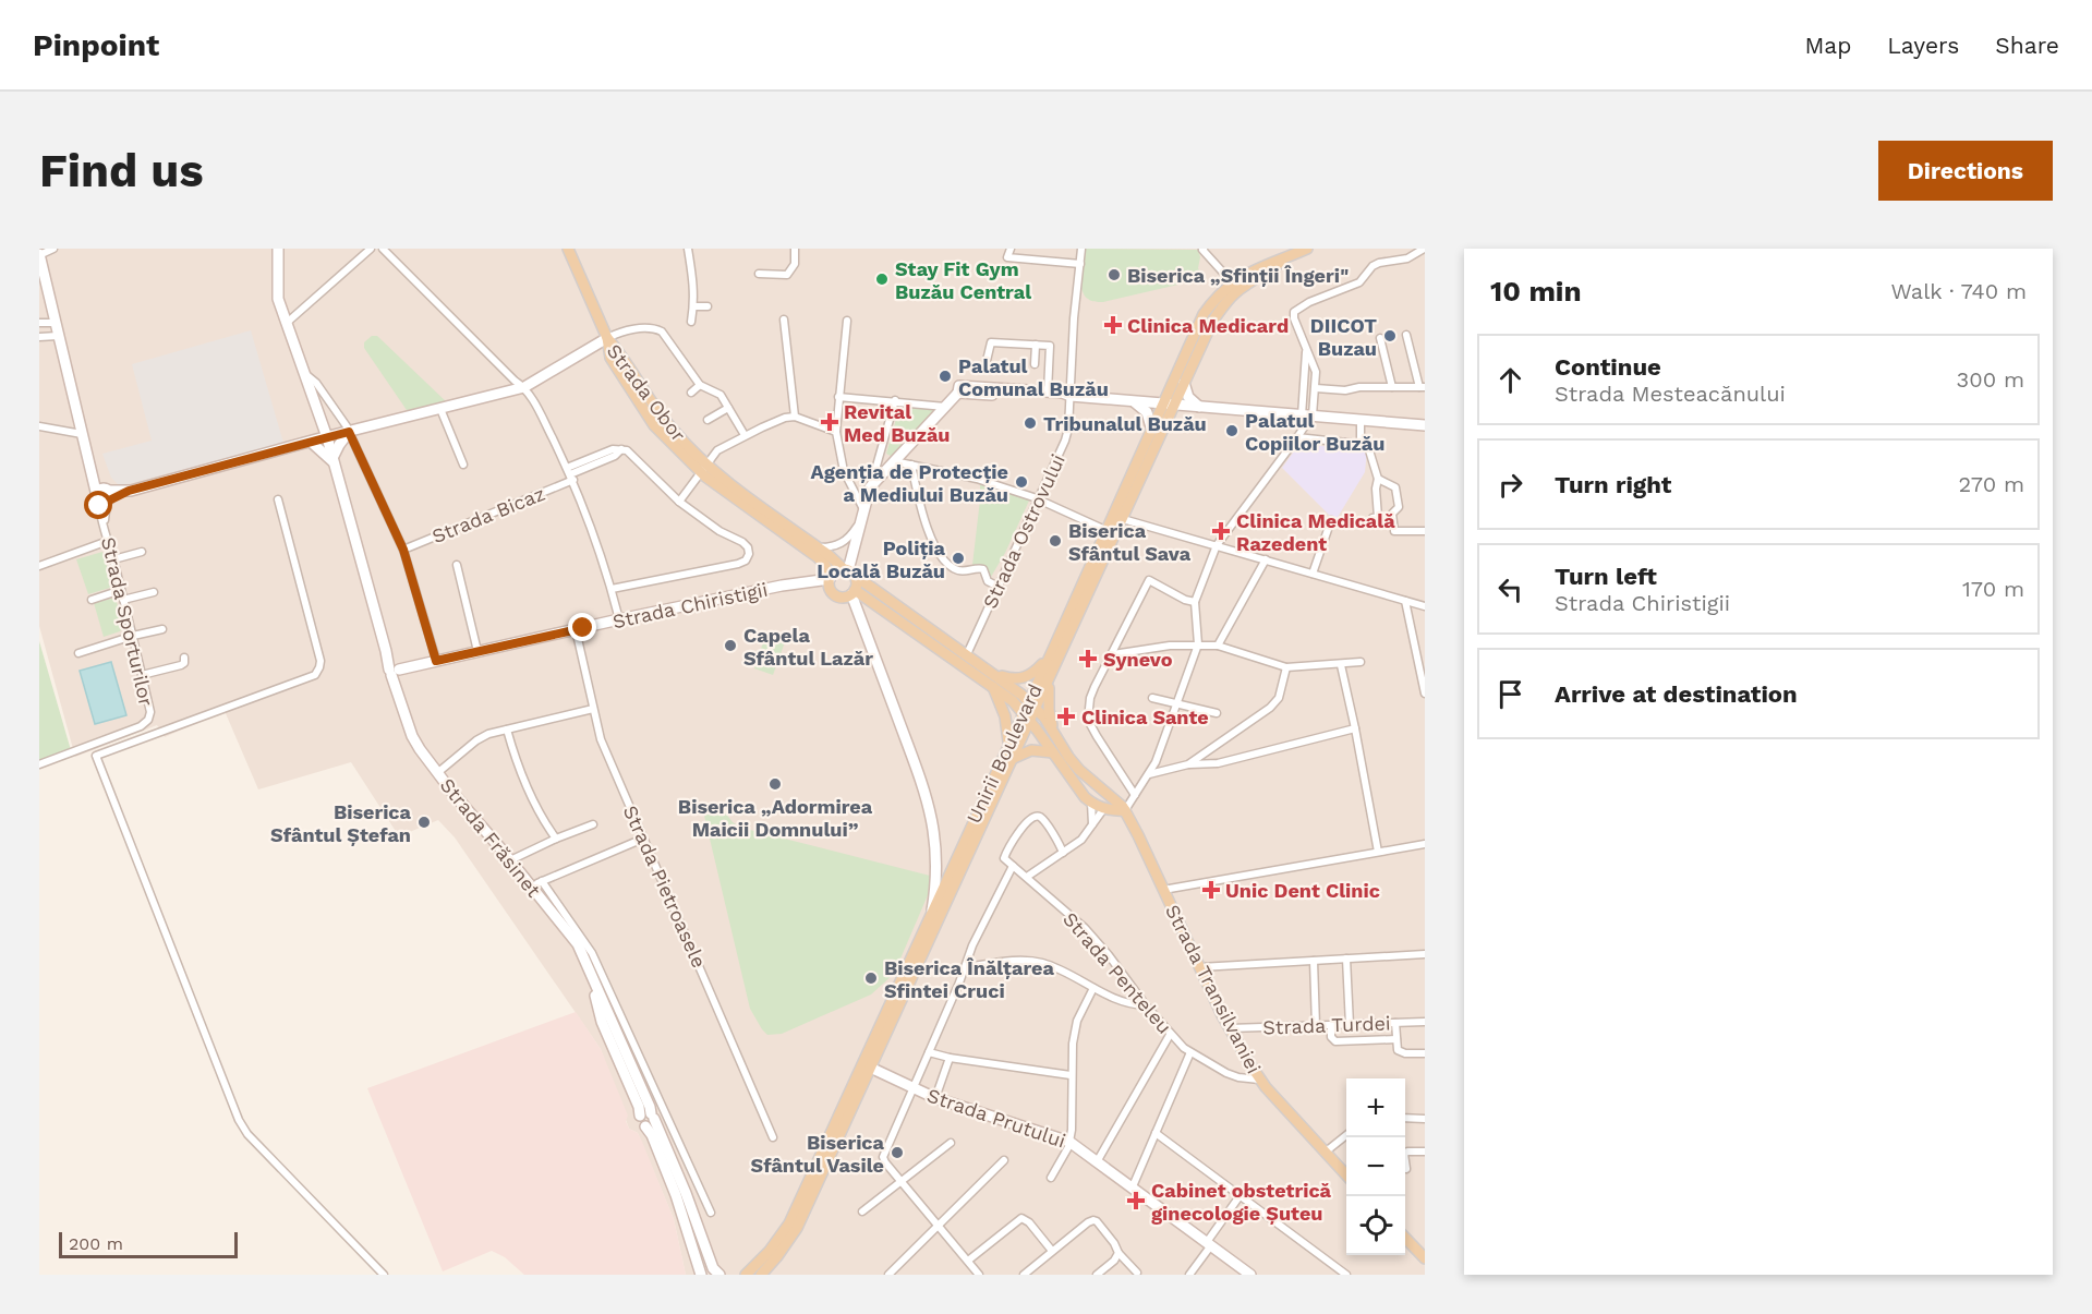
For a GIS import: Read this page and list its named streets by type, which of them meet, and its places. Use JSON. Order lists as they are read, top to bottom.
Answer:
{
  "streets": {
    "main road": ["Strada Obor", "Unirii Boulevard", "Strada Transilvaniei"],
    "street": [
      "Strada Bicaz",
      "Strada Ostrovului",
      "Strada Chiristigii",
      "Strada Sporturilor",
      "Strada Frăsinet",
      "Strada Pietroasele",
      "Strada Penteleu",
      "Strada Turdei",
      "Strada Prutului"
    ]
  },
  "crossings": [
    ["Strada Obor", "Strada Ostrovului"],
    ["Strada Obor", "Strada Chiristigii"],
    ["Strada Obor", "Unirii Boulevard"],
    ["Strada Obor", "Strada Transilvaniei"],
    ["Strada Chiristigii", "Strada Frăsinet"],
    ["Strada Chiristigii", "Strada Pietroasele"],
    ["Unirii Boulevard", "Strada Transilvaniei"],
    ["Unirii Boulevard", "Strada Prutului"],
    ["Strada Penteleu", "Strada Transilvaniei"],
    ["Strada Transilvaniei", "Strada Turdei"]
  ],
  "places": {
    "other": [
      "Biserica „Sfinții Îngeri\"",
      "Stay Fit Gym Buzău Central",
      "DIICOT Buzau",
      "Palatul Comunal Buzău",
      "Tribunalul Buzău",
      "Palatul Copiilor Buzău",
      "Agenția de Protecție a Mediului Buzău",
      "Biserica Sfântul Sava",
      "Poliția Locală Buzău",
      "Capela Sfântul Lazăr",
      "Biserica „Adormirea Maicii Domnului”",
      "Biserica Sfântul Ștefan",
      "Biserica Înălțarea Sfintei Cruci",
      "Biserica Sfântul Vasile"
    ],
    "health": [
      "Clinica Medicard",
      "Revital Med Buzău",
      "Clinica Medicală Razedent",
      "Synevo",
      "Clinica Sante",
      "Unic Dent Clinic",
      "Cabinet obstetrică ginecologie Șuteu"
    ]
  },
  "scale_bar": "200 m",
  "page": {
    "header": "Pinpoint",
    "nav": ["Map", "Layers", "Share"],
    "buttons": "Directions",
    "title": "Find us",
    "heading": ["10 min", "Walk · 740 m"],
    "list": [
      ["Continue", "Strada Mesteacănului", "300 m"],
      ["Turn right", "270 m"],
      ["Turn left", "Strada Chiristigii", "170 m"],
      "Arrive at destination"
    ],
    "map_buttons": ["+", "−"],
    "scale": "200 m"
  }
}
